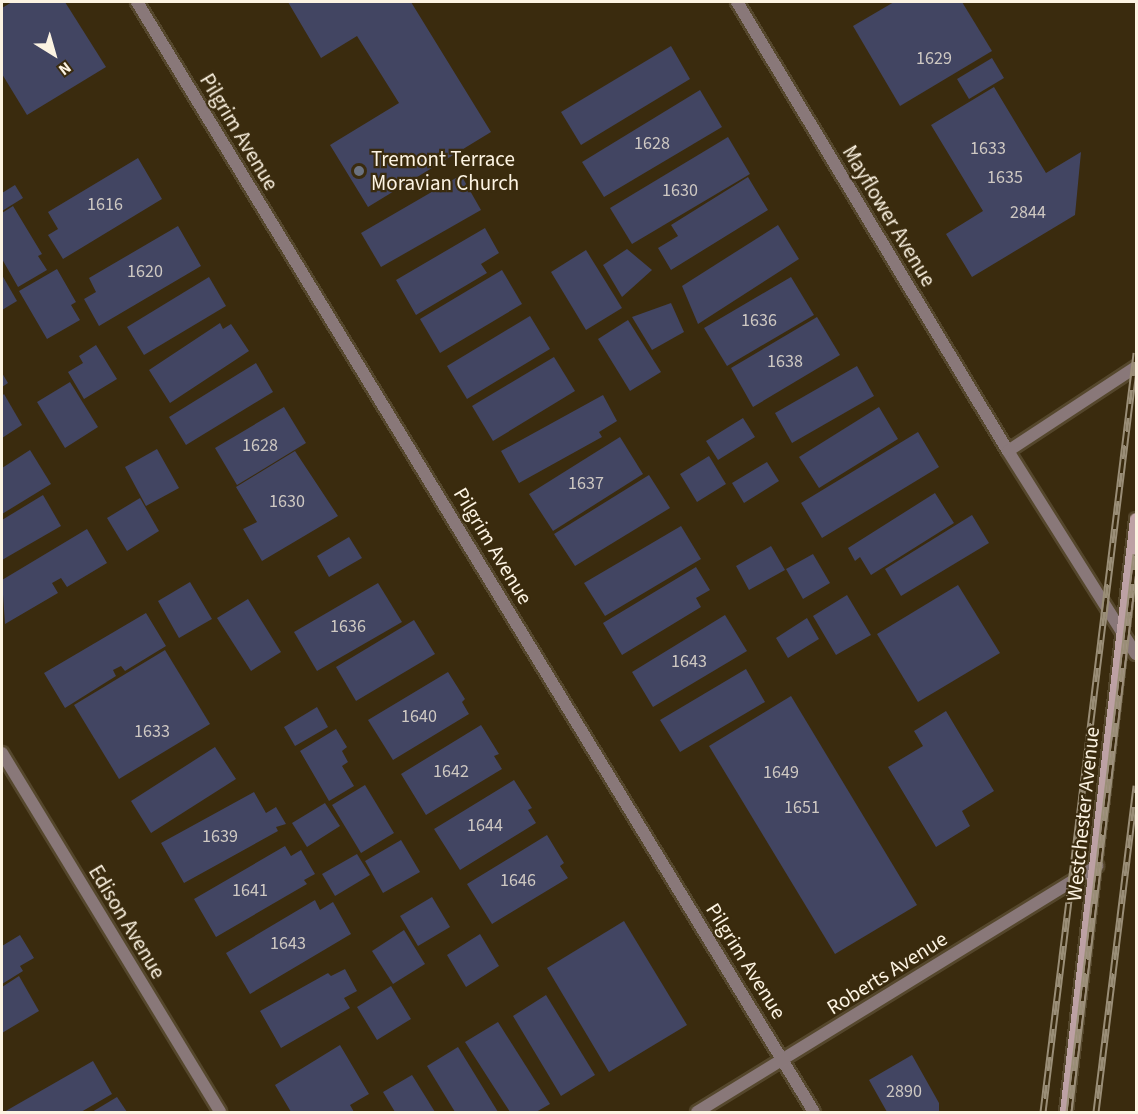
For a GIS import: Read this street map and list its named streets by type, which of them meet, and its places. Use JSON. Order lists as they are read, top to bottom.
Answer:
{
  "streets": {
    "main road": ["Westchester Avenue"],
    "street": [
      "Pilgrim Avenue",
      "Mayflower Avenue",
      "Edison Avenue",
      "Roberts Avenue"
    ]
  },
  "crossings": [
    ["Pilgrim Avenue", "Roberts Avenue"],
    ["Mayflower Avenue", "Westchester Avenue"],
    ["Westchester Avenue", "Roberts Avenue"]
  ],
  "places": ["Tremont Terrace Moravian Church"],
  "house_numbers": [
    "1629",
    "1628",
    "1633",
    "1635",
    "1630",
    "1616",
    "2844",
    "1620",
    "1636",
    "1638",
    "1628",
    "1637",
    "1630",
    "1636",
    "1643",
    "1640",
    "1633",
    "1642",
    "1649",
    "1651",
    "1644",
    "1639",
    "1646",
    "1641",
    "1643",
    "2890"
  ],
  "north": "bottom right"
}
